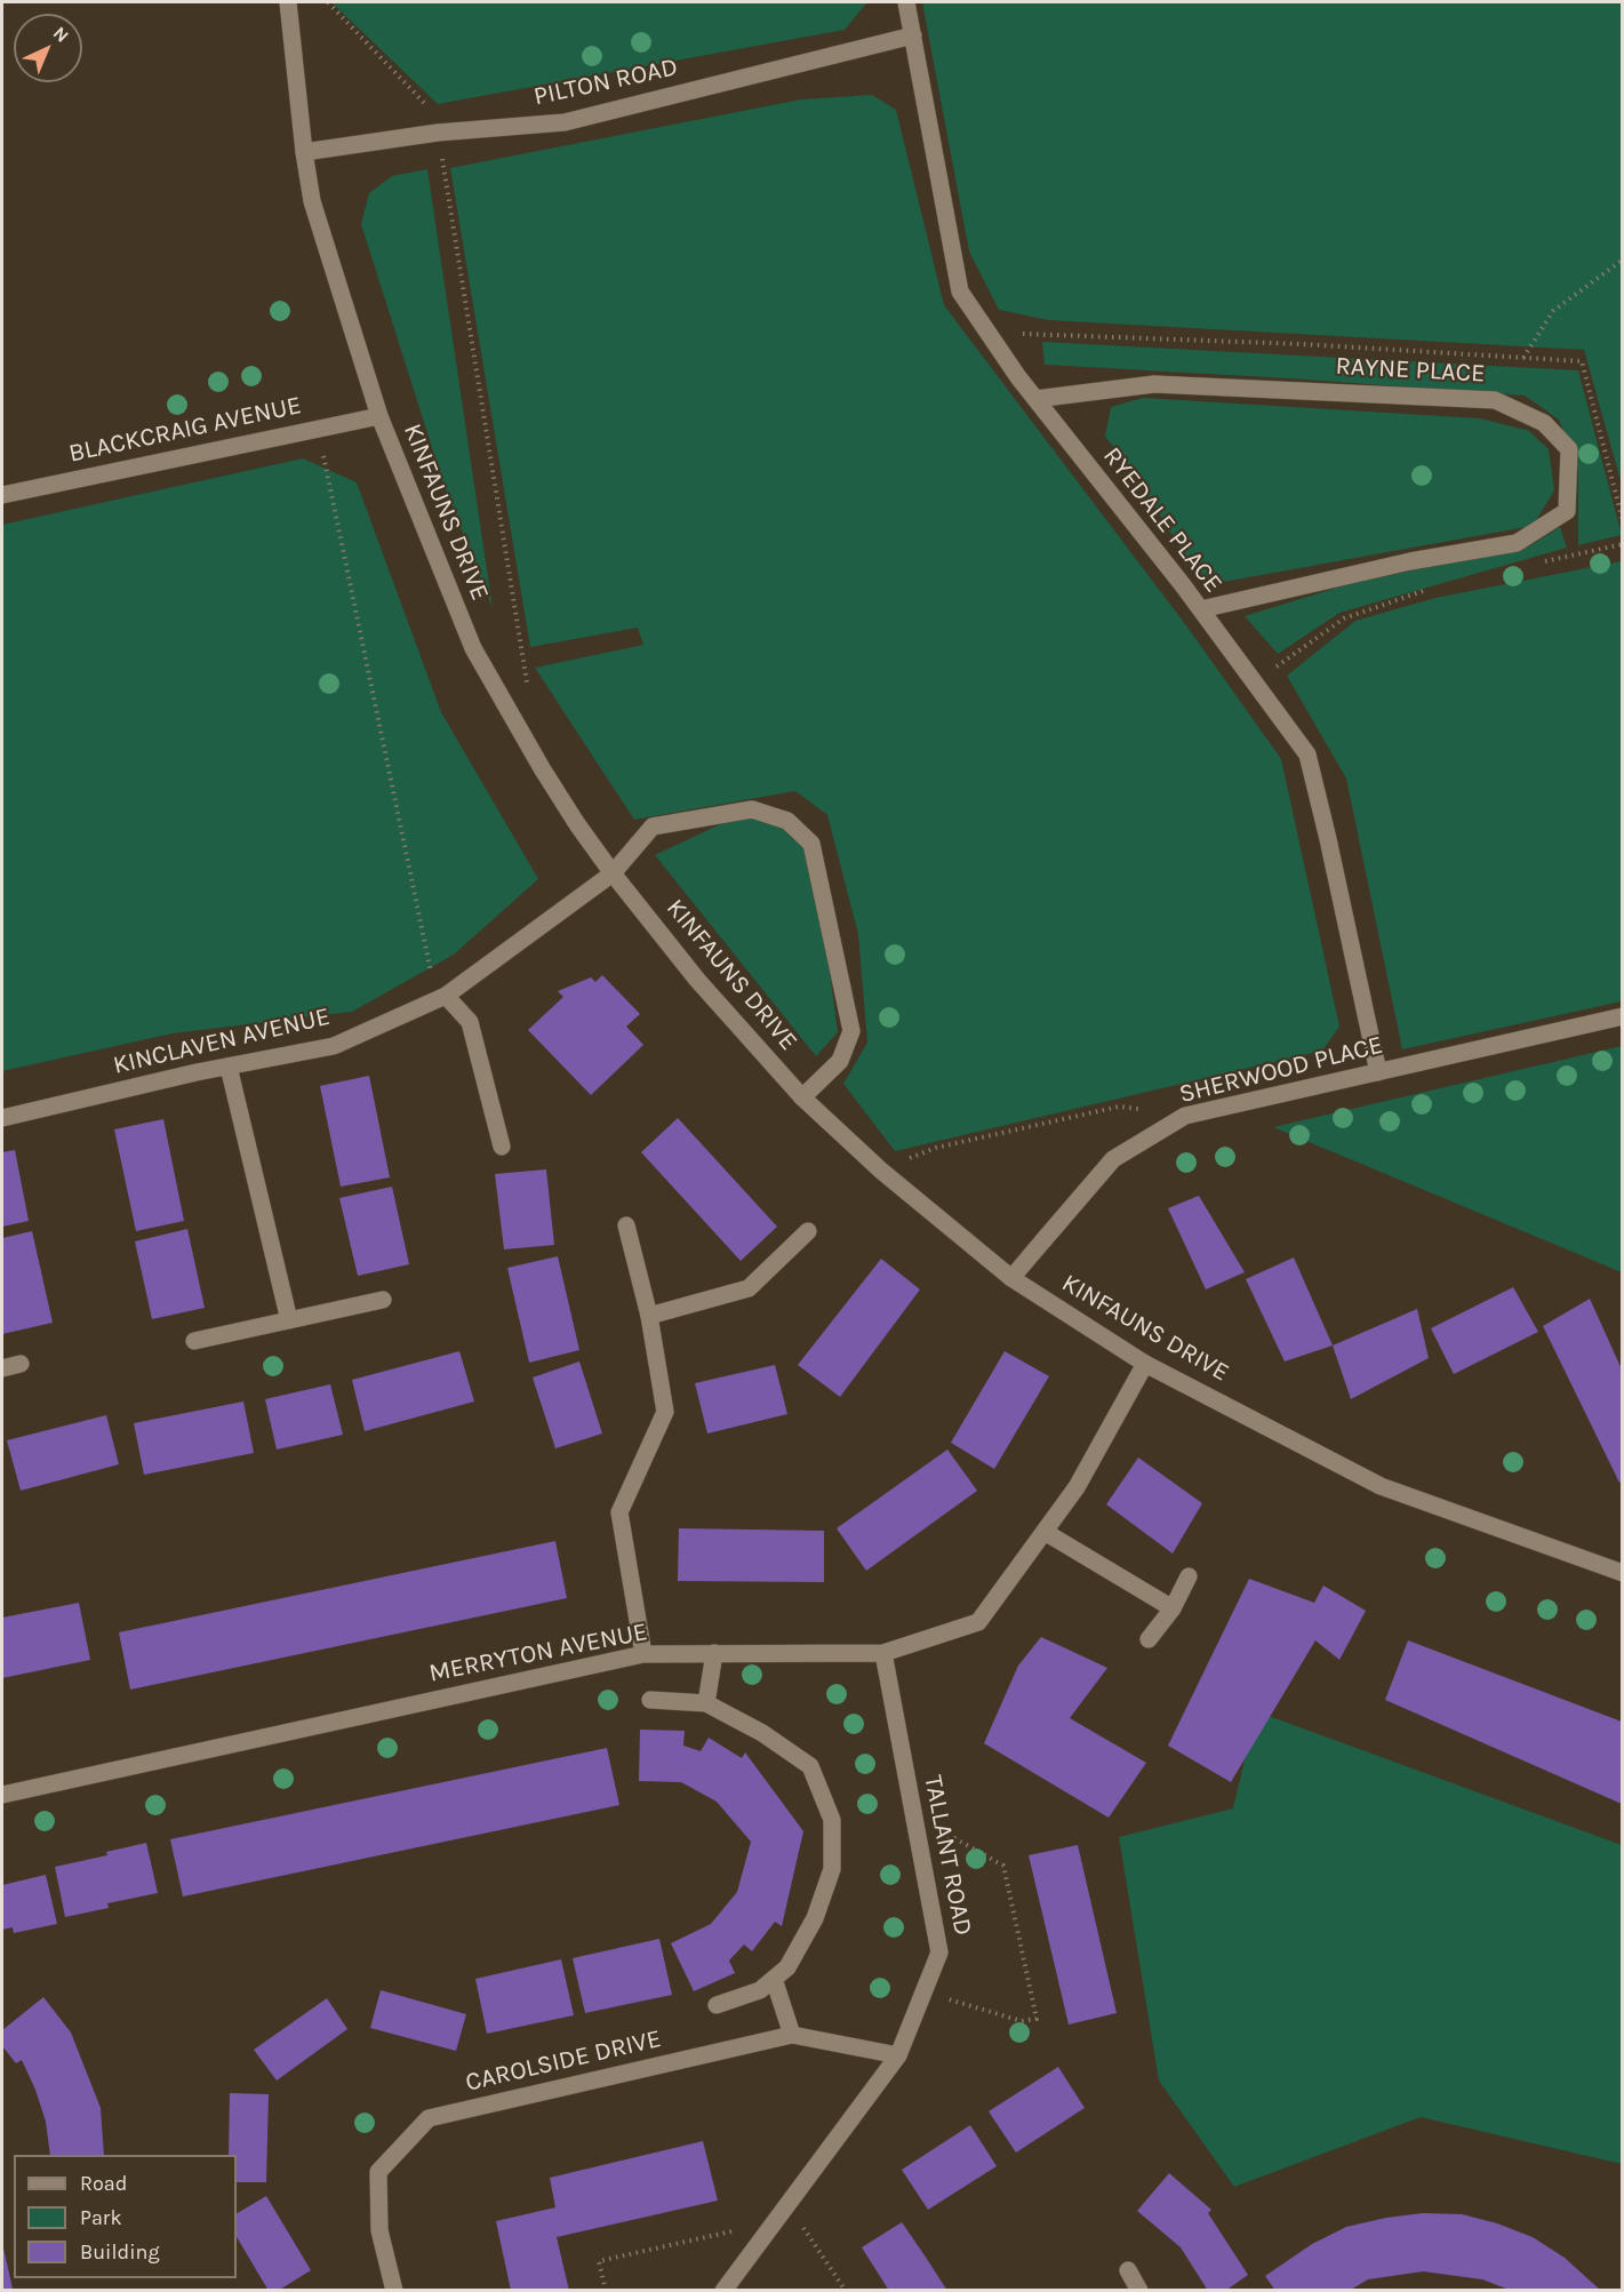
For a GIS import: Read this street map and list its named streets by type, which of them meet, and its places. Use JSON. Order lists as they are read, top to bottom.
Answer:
{
  "streets": {
    "street": [
      "PILTON ROAD",
      "RAYNE PLACE",
      "BLACKCRAIG AVENUE",
      "KINFAUNS DRIVE",
      "RYEDALE PLACE",
      "KINCLAVEN AVENUE",
      "SHERWOOD PLACE",
      "MERRYTON AVENUE",
      "TALLANT ROAD",
      "CAROLSIDE DRIVE"
    ]
  },
  "crossings": [
    ["PILTON ROAD", "KINFAUNS DRIVE"],
    ["PILTON ROAD", "RYEDALE PLACE"],
    ["RAYNE PLACE", "RYEDALE PLACE"],
    ["BLACKCRAIG AVENUE", "KINFAUNS DRIVE"],
    ["KINFAUNS DRIVE", "KINCLAVEN AVENUE"],
    ["KINFAUNS DRIVE", "SHERWOOD PLACE"],
    ["KINFAUNS DRIVE", "MERRYTON AVENUE"],
    ["RYEDALE PLACE", "SHERWOOD PLACE"],
    ["MERRYTON AVENUE", "TALLANT ROAD"],
    ["TALLANT ROAD", "CAROLSIDE DRIVE"]
  ],
  "legend": ["Road", "Park", "Building"],
  "north": "top right"
}
